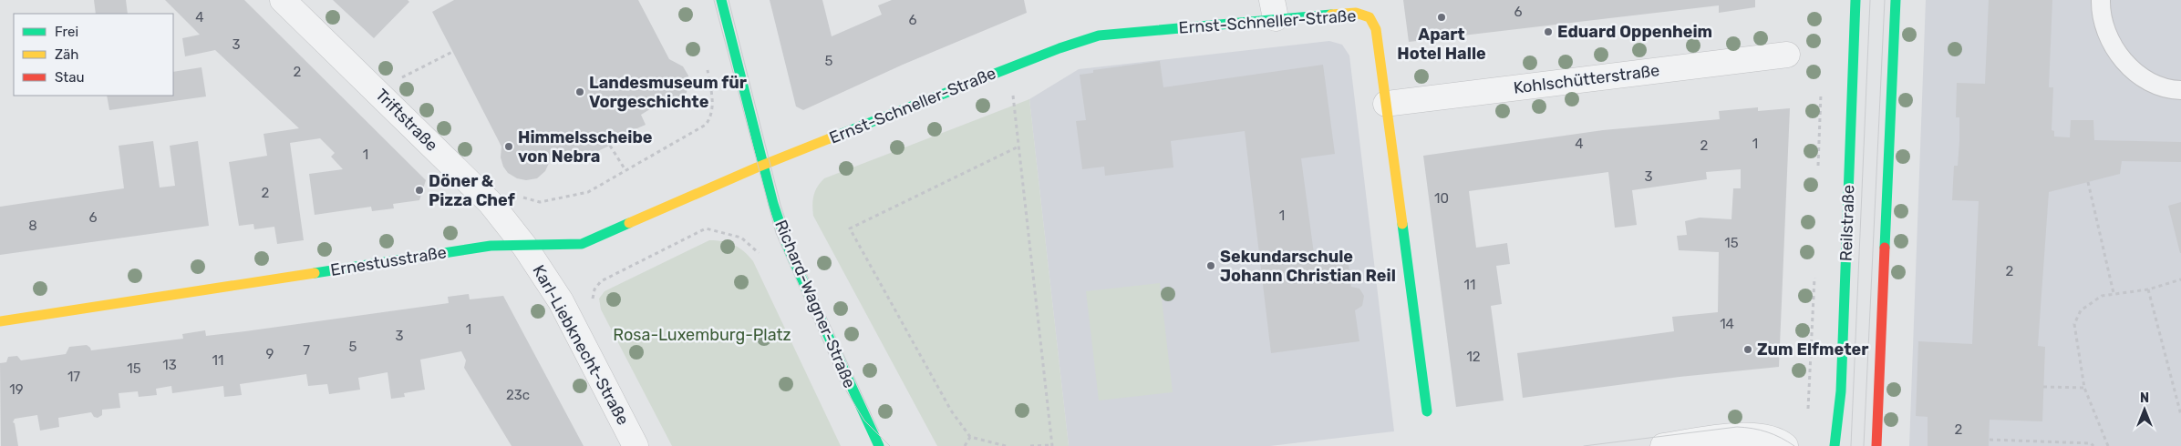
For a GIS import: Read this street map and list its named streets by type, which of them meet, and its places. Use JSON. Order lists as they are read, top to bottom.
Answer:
{
  "streets": {
    "street": [
      "Ernst-Schneller-Straße",
      "Kohlschütterstraße",
      "Triftstraße",
      "Reilstraße",
      "Ernestusstraße",
      "Richard-Wagner-Straße",
      "Karl-Liebknecht-Straße"
    ]
  },
  "crossings": [
    ["Ernst-Schneller-Straße", "Kohlschütterstraße"],
    ["Ernst-Schneller-Straße", "Ernestusstraße"],
    ["Ernst-Schneller-Straße", "Richard-Wagner-Straße"],
    ["Triftstraße", "Ernestusstraße"],
    ["Triftstraße", "Karl-Liebknecht-Straße"],
    ["Ernestusstraße", "Richard-Wagner-Straße"],
    ["Ernestusstraße", "Karl-Liebknecht-Straße"]
  ],
  "parks": ["Rosa-Luxemburg-Platz"],
  "places": [
    "Apart Hotel Halle",
    "Eduard Oppenheim",
    "Landesmuseum für Vorgeschichte",
    "Himmelsscheibe von Nebra",
    "Döner & Pizza Chef",
    "Sekundarschule Johann Christian Reil",
    "Zum Elfmeter"
  ],
  "house_numbers": [
    "6",
    "4",
    "6",
    "3",
    "5",
    "2",
    "4",
    "1",
    "2",
    "1",
    "3",
    "2",
    "10",
    "1",
    "6",
    "8",
    "15",
    "2",
    "11",
    "14",
    "1",
    "3",
    "5",
    "7",
    "9",
    "12",
    "11",
    "13",
    "15",
    "17",
    "19",
    "23c",
    "2"
  ],
  "legend": ["Frei", "Zäh", "Stau"],
  "north": "top"
}
